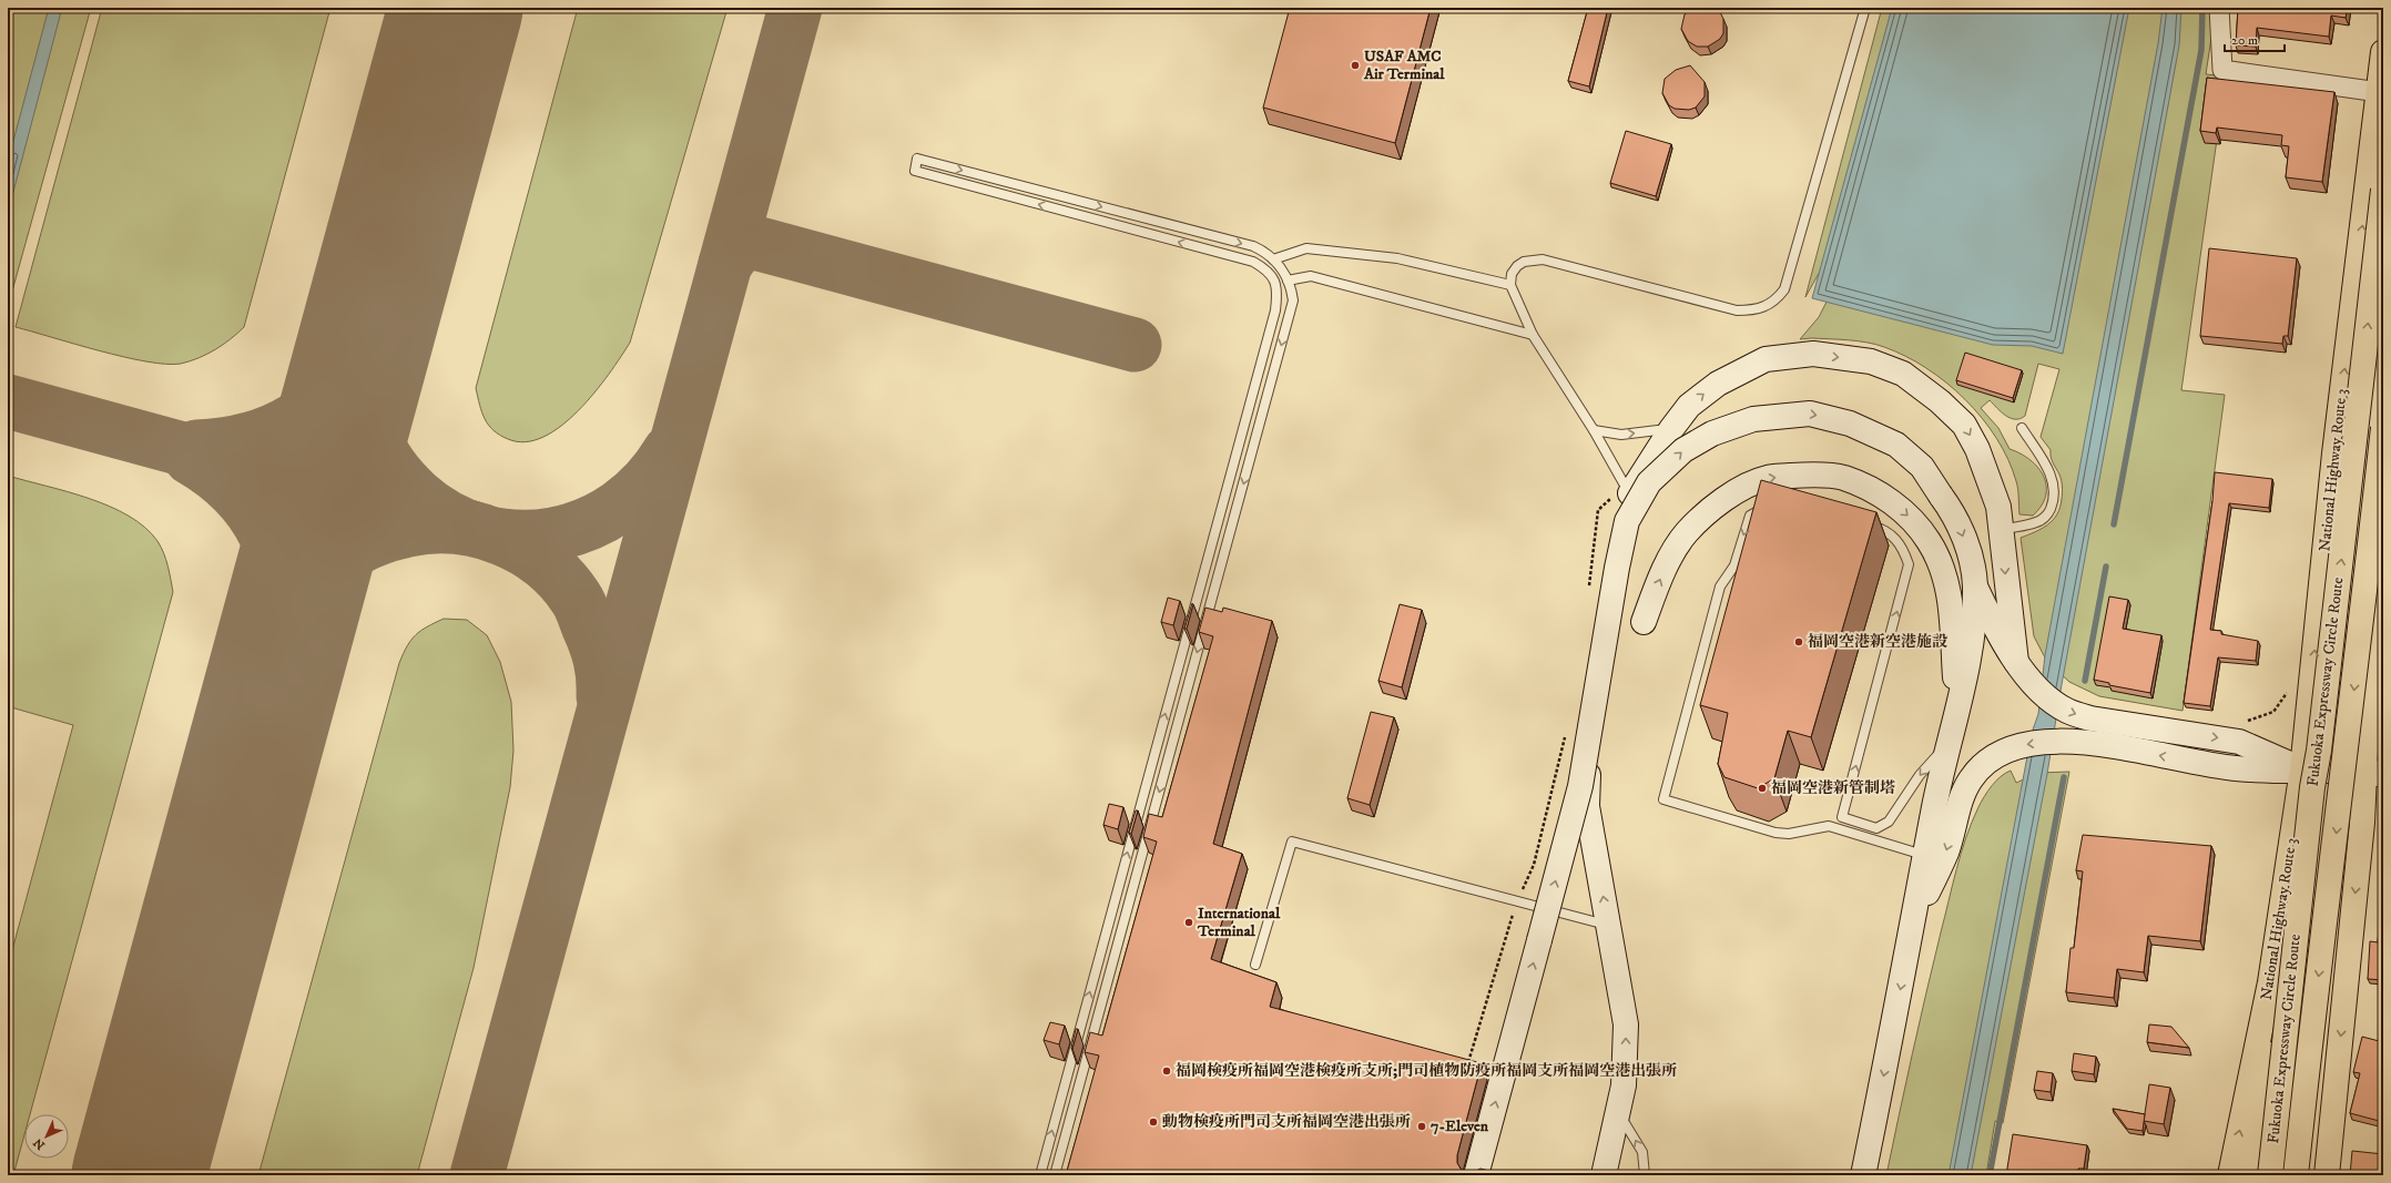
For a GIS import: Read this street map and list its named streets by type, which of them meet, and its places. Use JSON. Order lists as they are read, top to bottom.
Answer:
{
  "streets": {
    "highway": ["National Highway Route 3", "Fukuoka Expressway Circle Route"]
  },
  "crossings": [
    ["National Highway Route 3", "Fukuoka Expressway Circle Route"]
  ],
  "places": [
    "USAF AMC Air Terminal",
    "福岡空港新空港施設",
    "福岡空港新管制塔",
    "International Terminal",
    "福岡検疫所福岡空港検疫所支所;門司植物防疫所福岡支所福岡空港出張所",
    "動物検疫所門司支所福岡空港出張所",
    "7-Eleven"
  ],
  "scale_bar": "20 m",
  "north": "bottom left"
}
